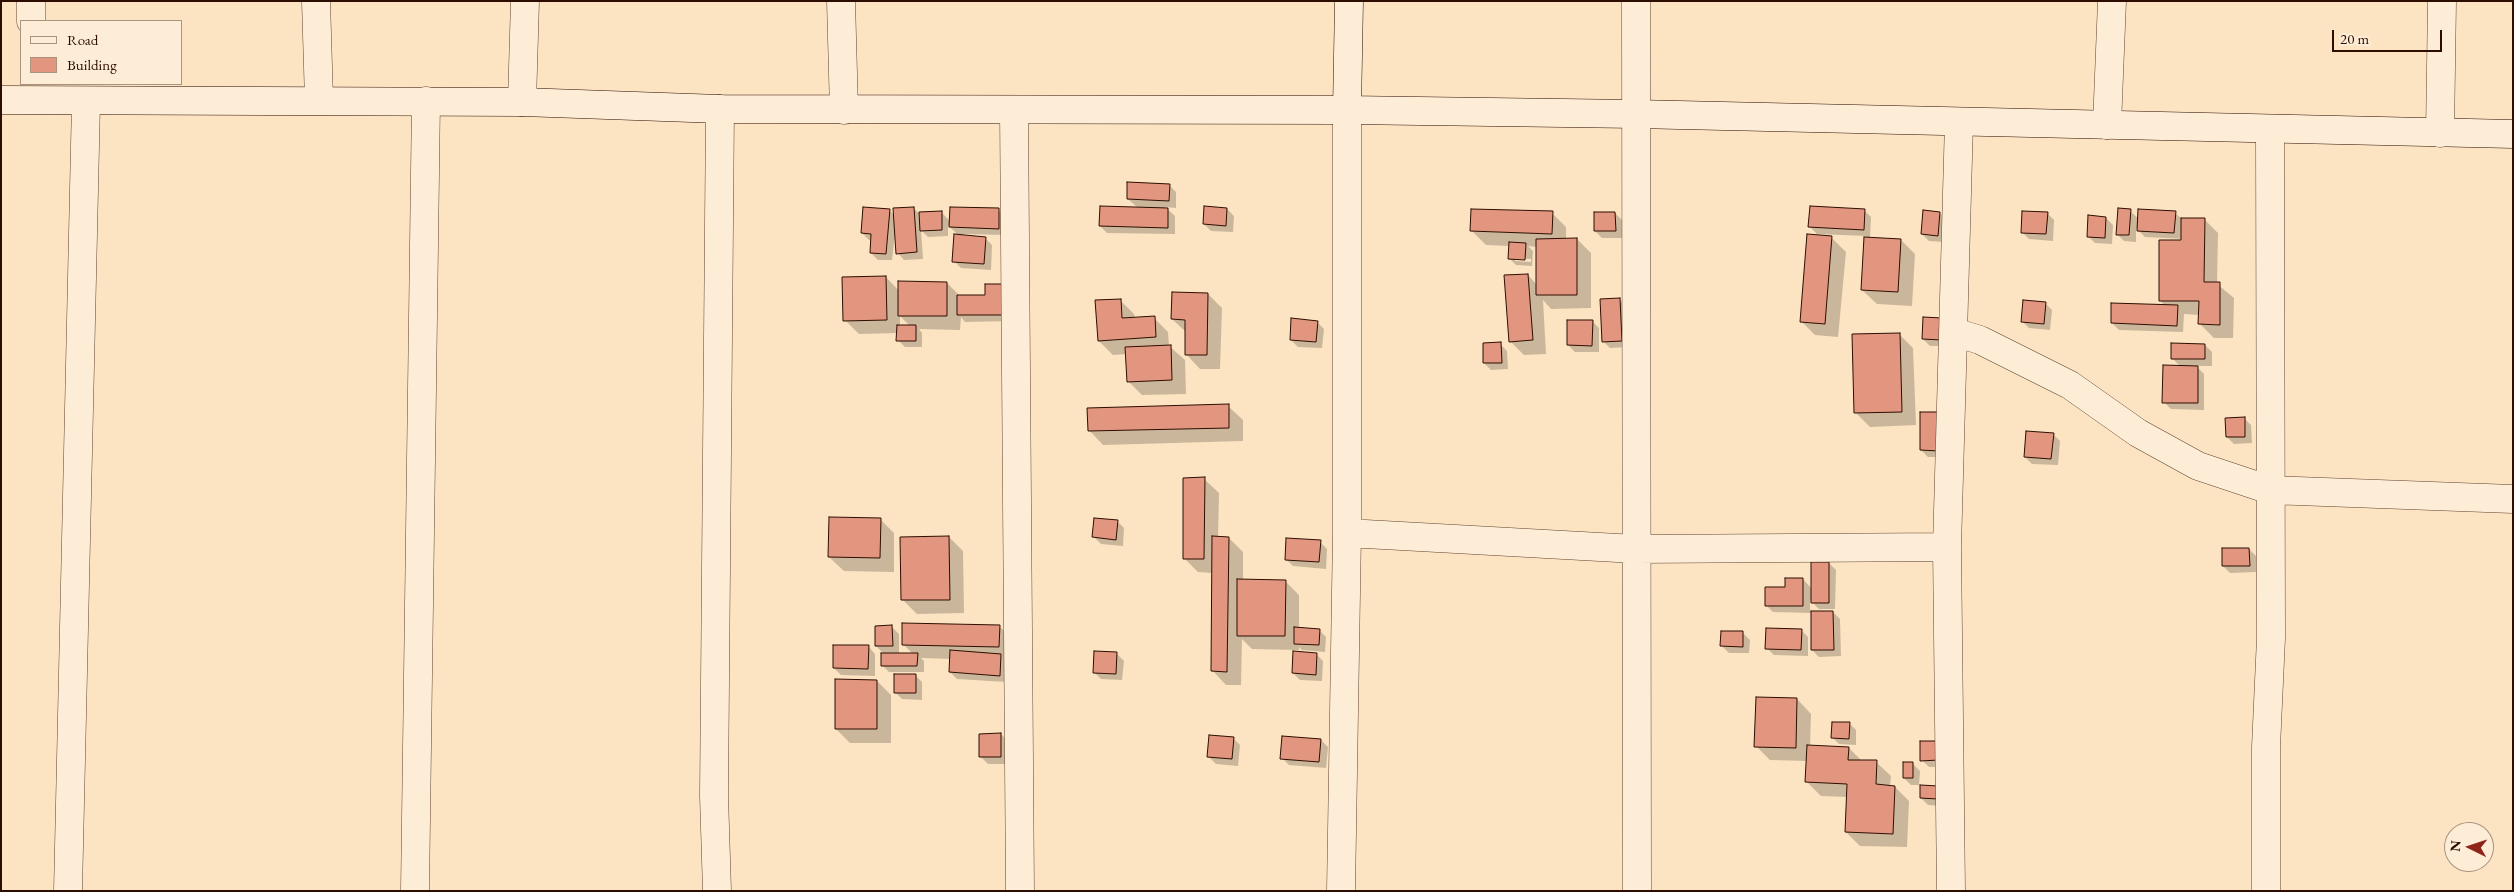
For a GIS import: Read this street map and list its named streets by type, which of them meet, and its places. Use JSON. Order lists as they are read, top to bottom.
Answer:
{
  "legend": ["Road", "Building"],
  "scale_bar": "20 m",
  "north": "left"
}
